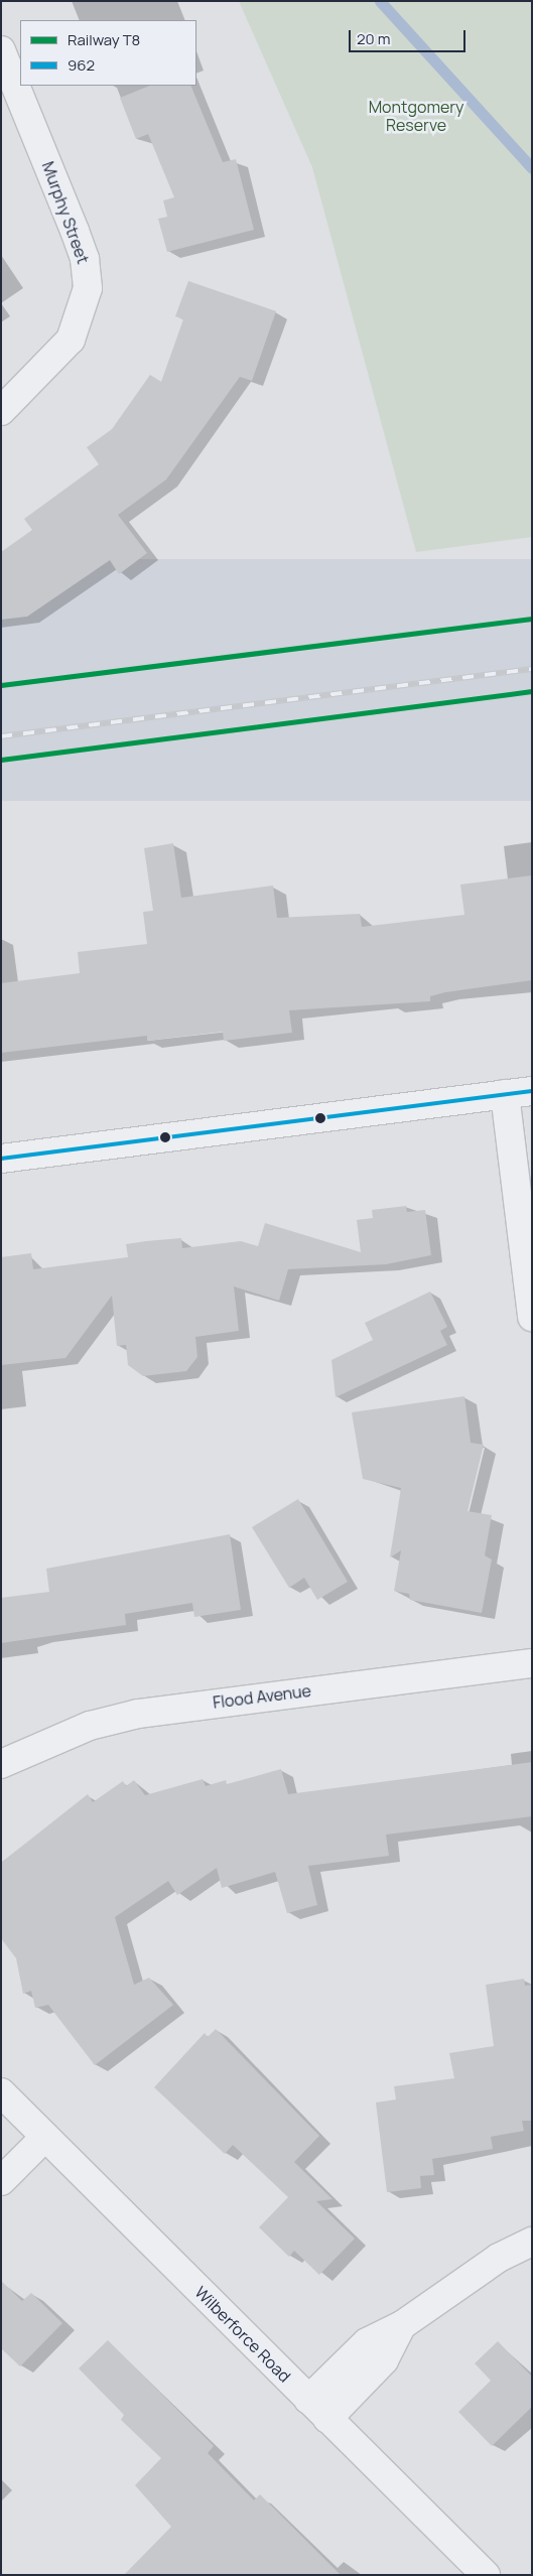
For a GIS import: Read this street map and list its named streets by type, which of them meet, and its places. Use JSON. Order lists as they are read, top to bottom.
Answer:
{
  "streets": {
    "street": ["Murphy Street", "Flood Avenue", "Wilberforce Road"]
  },
  "parks": ["Montgomery Reserve"],
  "lines": ["rail line T8", "transit line 962"],
  "legend": ["Railway T8", "962"],
  "scale_bar": "20 m"
}
